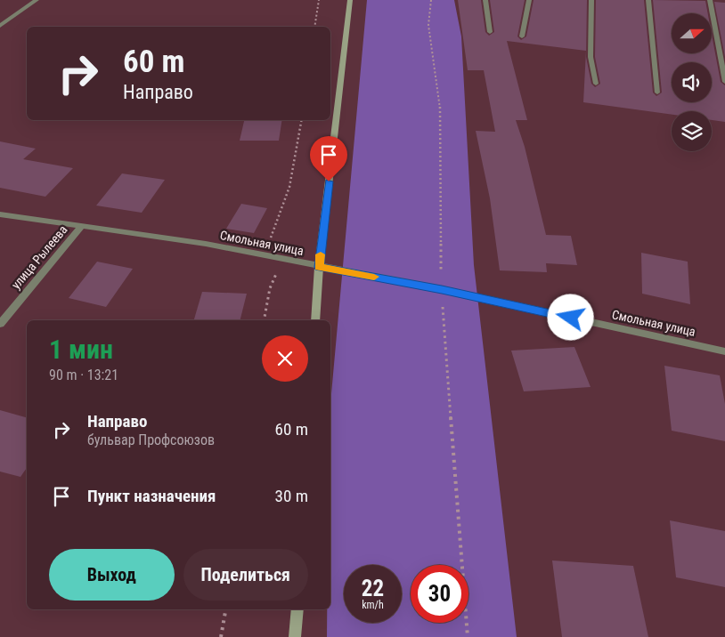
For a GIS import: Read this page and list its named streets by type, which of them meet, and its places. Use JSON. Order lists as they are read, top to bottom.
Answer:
{
  "streets": {
    "street": ["Смольная улица", "улица Рылеева"]
  },
  "crossings": [
    ["Смольная улица", "улица Рылеева"]
  ],
  "north": "right",
  "page": {
    "turn": ["60 m", "Направо"],
    "heading": ["1 мин", "90 m · 13:21"],
    "list": [
      {
        "name": "Направо",
        "note": "бульвар Профсоюзов",
        "value": "60 m"
      },
      {
        "name": "Пункт назначения",
        "value": "30 m"
      }
    ],
    "buttons": ["Выход", "Поделиться"],
    "speed": "22 km/h",
    "limit": "30"
  }
}
